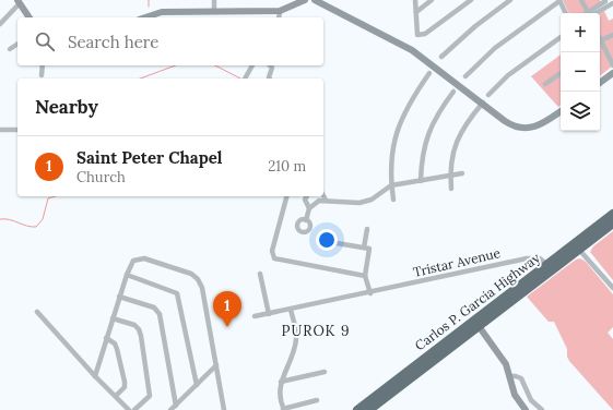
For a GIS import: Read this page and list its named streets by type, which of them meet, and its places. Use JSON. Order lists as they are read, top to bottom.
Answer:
{
  "streets": {
    "highway": ["Carlos P. Garcia Highway"],
    "street": ["Tristar Avenue"]
  },
  "crossings": [
    ["Tristar Avenue", "Carlos P. Garcia Highway"]
  ],
  "districts": ["PUROK 9"],
  "page": {
    "map_buttons": ["+", "−"],
    "search": "Search here",
    "heading": "Nearby",
    "list": [
      {
        "mark": "1",
        "name": "Saint Peter Chapel",
        "note": "Church",
        "value": "210 m"
      }
    ],
    "pins": "1"
  }
}
